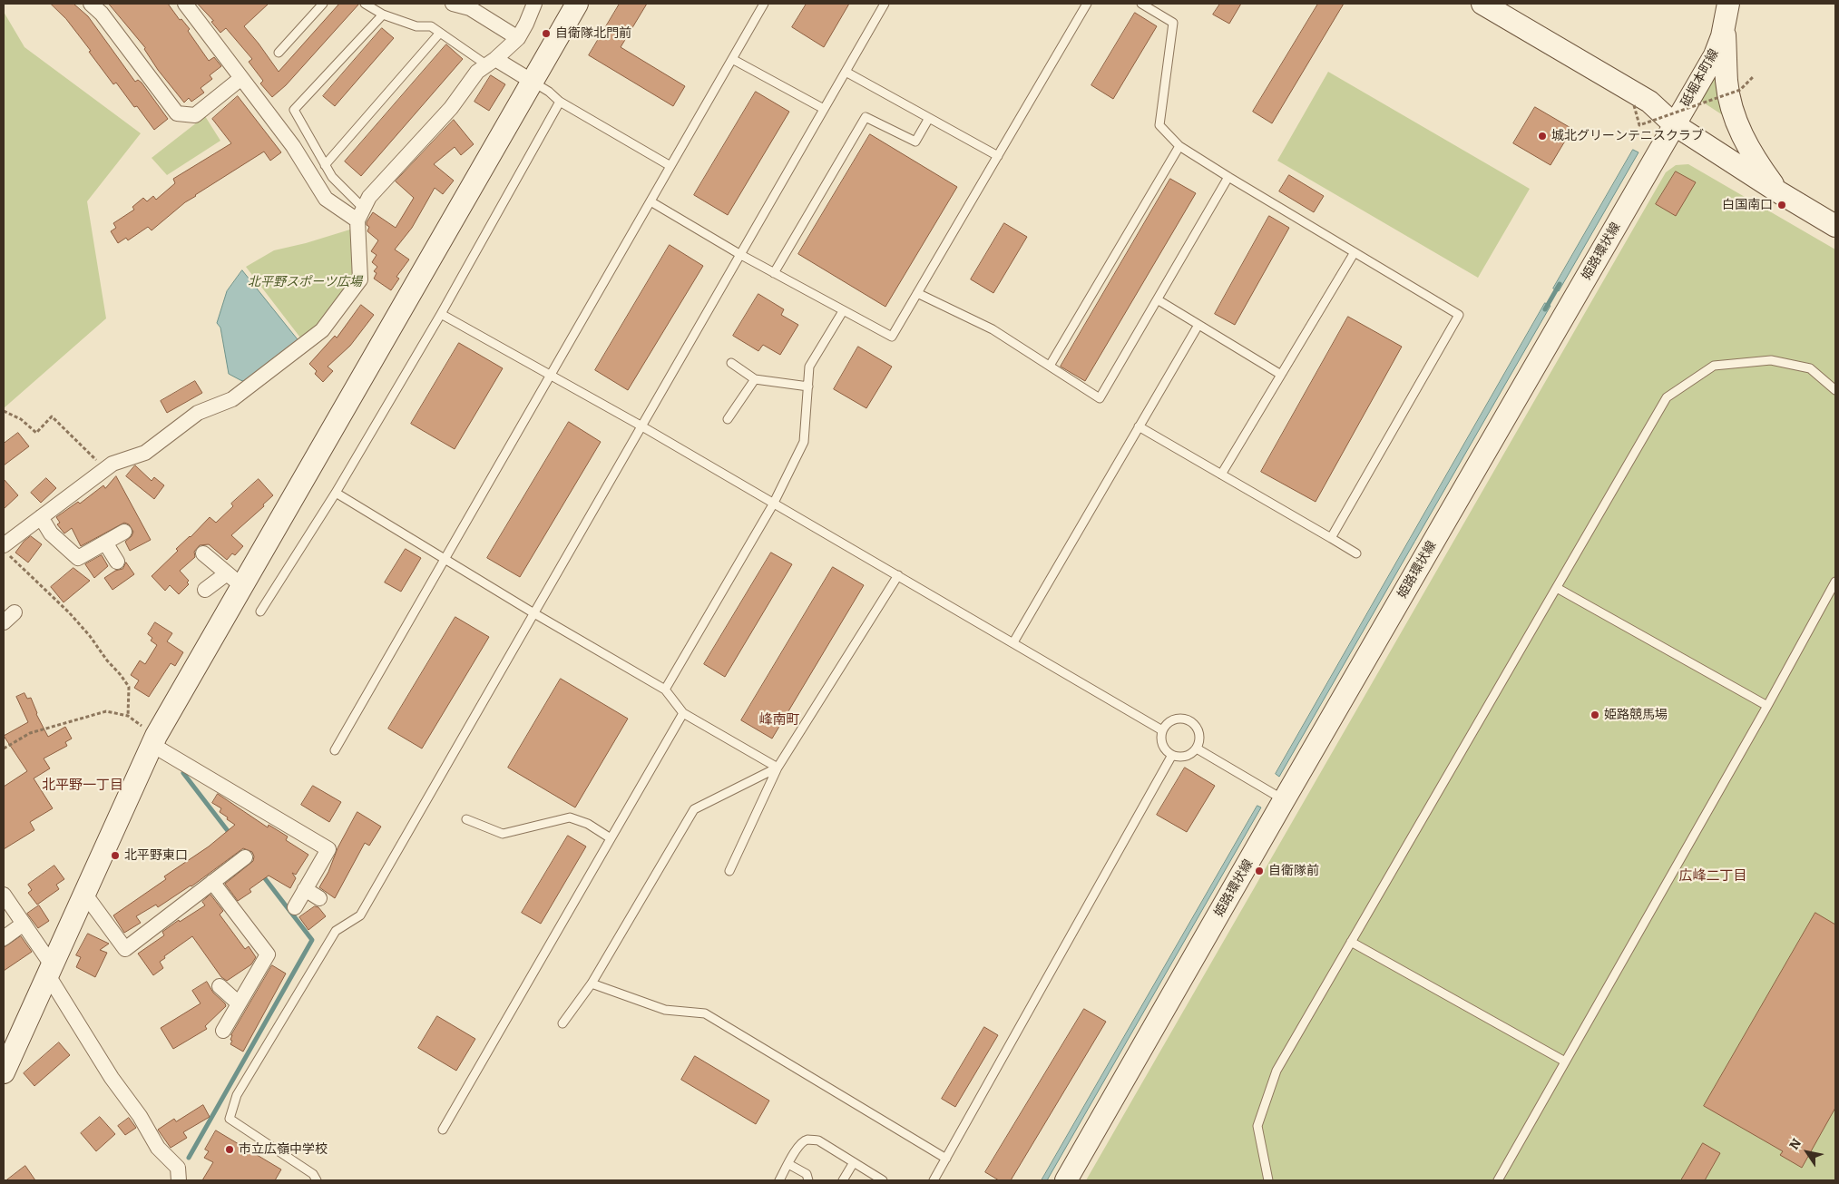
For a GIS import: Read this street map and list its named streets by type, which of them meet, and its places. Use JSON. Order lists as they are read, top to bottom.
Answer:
{
  "streets": {
    "main road": ["砥堀本町線", "姫路環状線"]
  },
  "crossings": [
    ["砥堀本町線", "姫路環状線"]
  ],
  "districts": ["峰南町", "北平野一丁目", "広峰二丁目"],
  "parks": ["北平野スポーツ広場"],
  "places": [
    "自衛隊北門前",
    "城北グリーンテニスクラブ",
    "白国南口",
    "姫路競馬場",
    "北平野東口",
    "自衛隊前",
    "市立広嶺中学校"
  ],
  "north": "top left"
}
